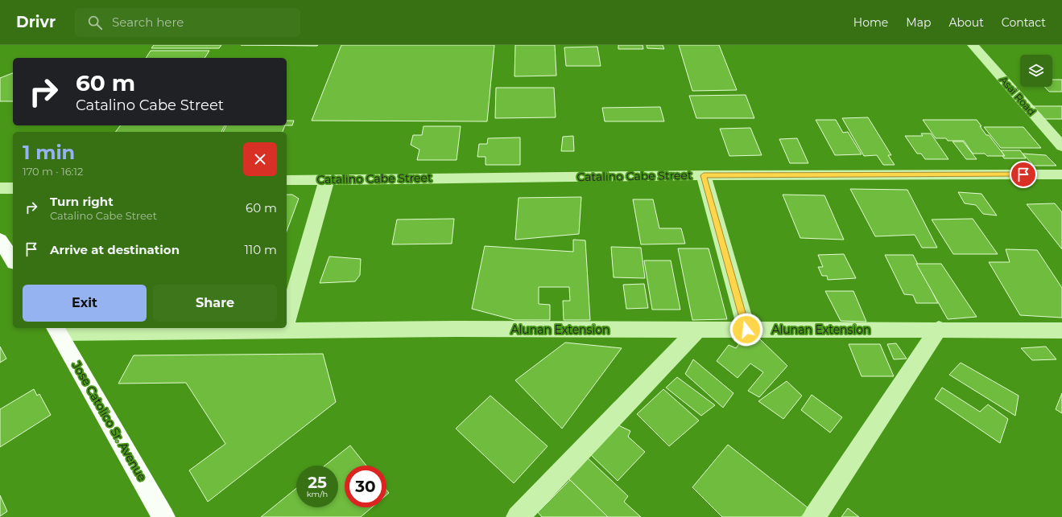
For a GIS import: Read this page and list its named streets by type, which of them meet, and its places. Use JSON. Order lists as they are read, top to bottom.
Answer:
{
  "streets": {
    "main road": ["Jose Catolico Sr. Avenue"],
    "street": ["Asai Road", "Catalino Cabe Street", "Alunan Extension"]
  },
  "crossings": [
    ["Alunan Extension", "Jose Catolico Sr. Avenue"]
  ],
  "page": {
    "header": "Drivr",
    "search": "Search here",
    "nav": [
      "Home",
      "Map",
      "About",
      "Contact"
    ],
    "turn": ["60 m", "Catalino Cabe Street"],
    "heading": ["1 min", "170 m · 16:12"],
    "list": [
      {
        "name": "Turn right",
        "note": "Catalino Cabe Street",
        "value": "60 m"
      },
      {
        "name": "Arrive at destination",
        "value": "110 m"
      }
    ],
    "buttons": ["Exit", "Share"],
    "speed": "25 km/h",
    "limit": "30"
  }
}
